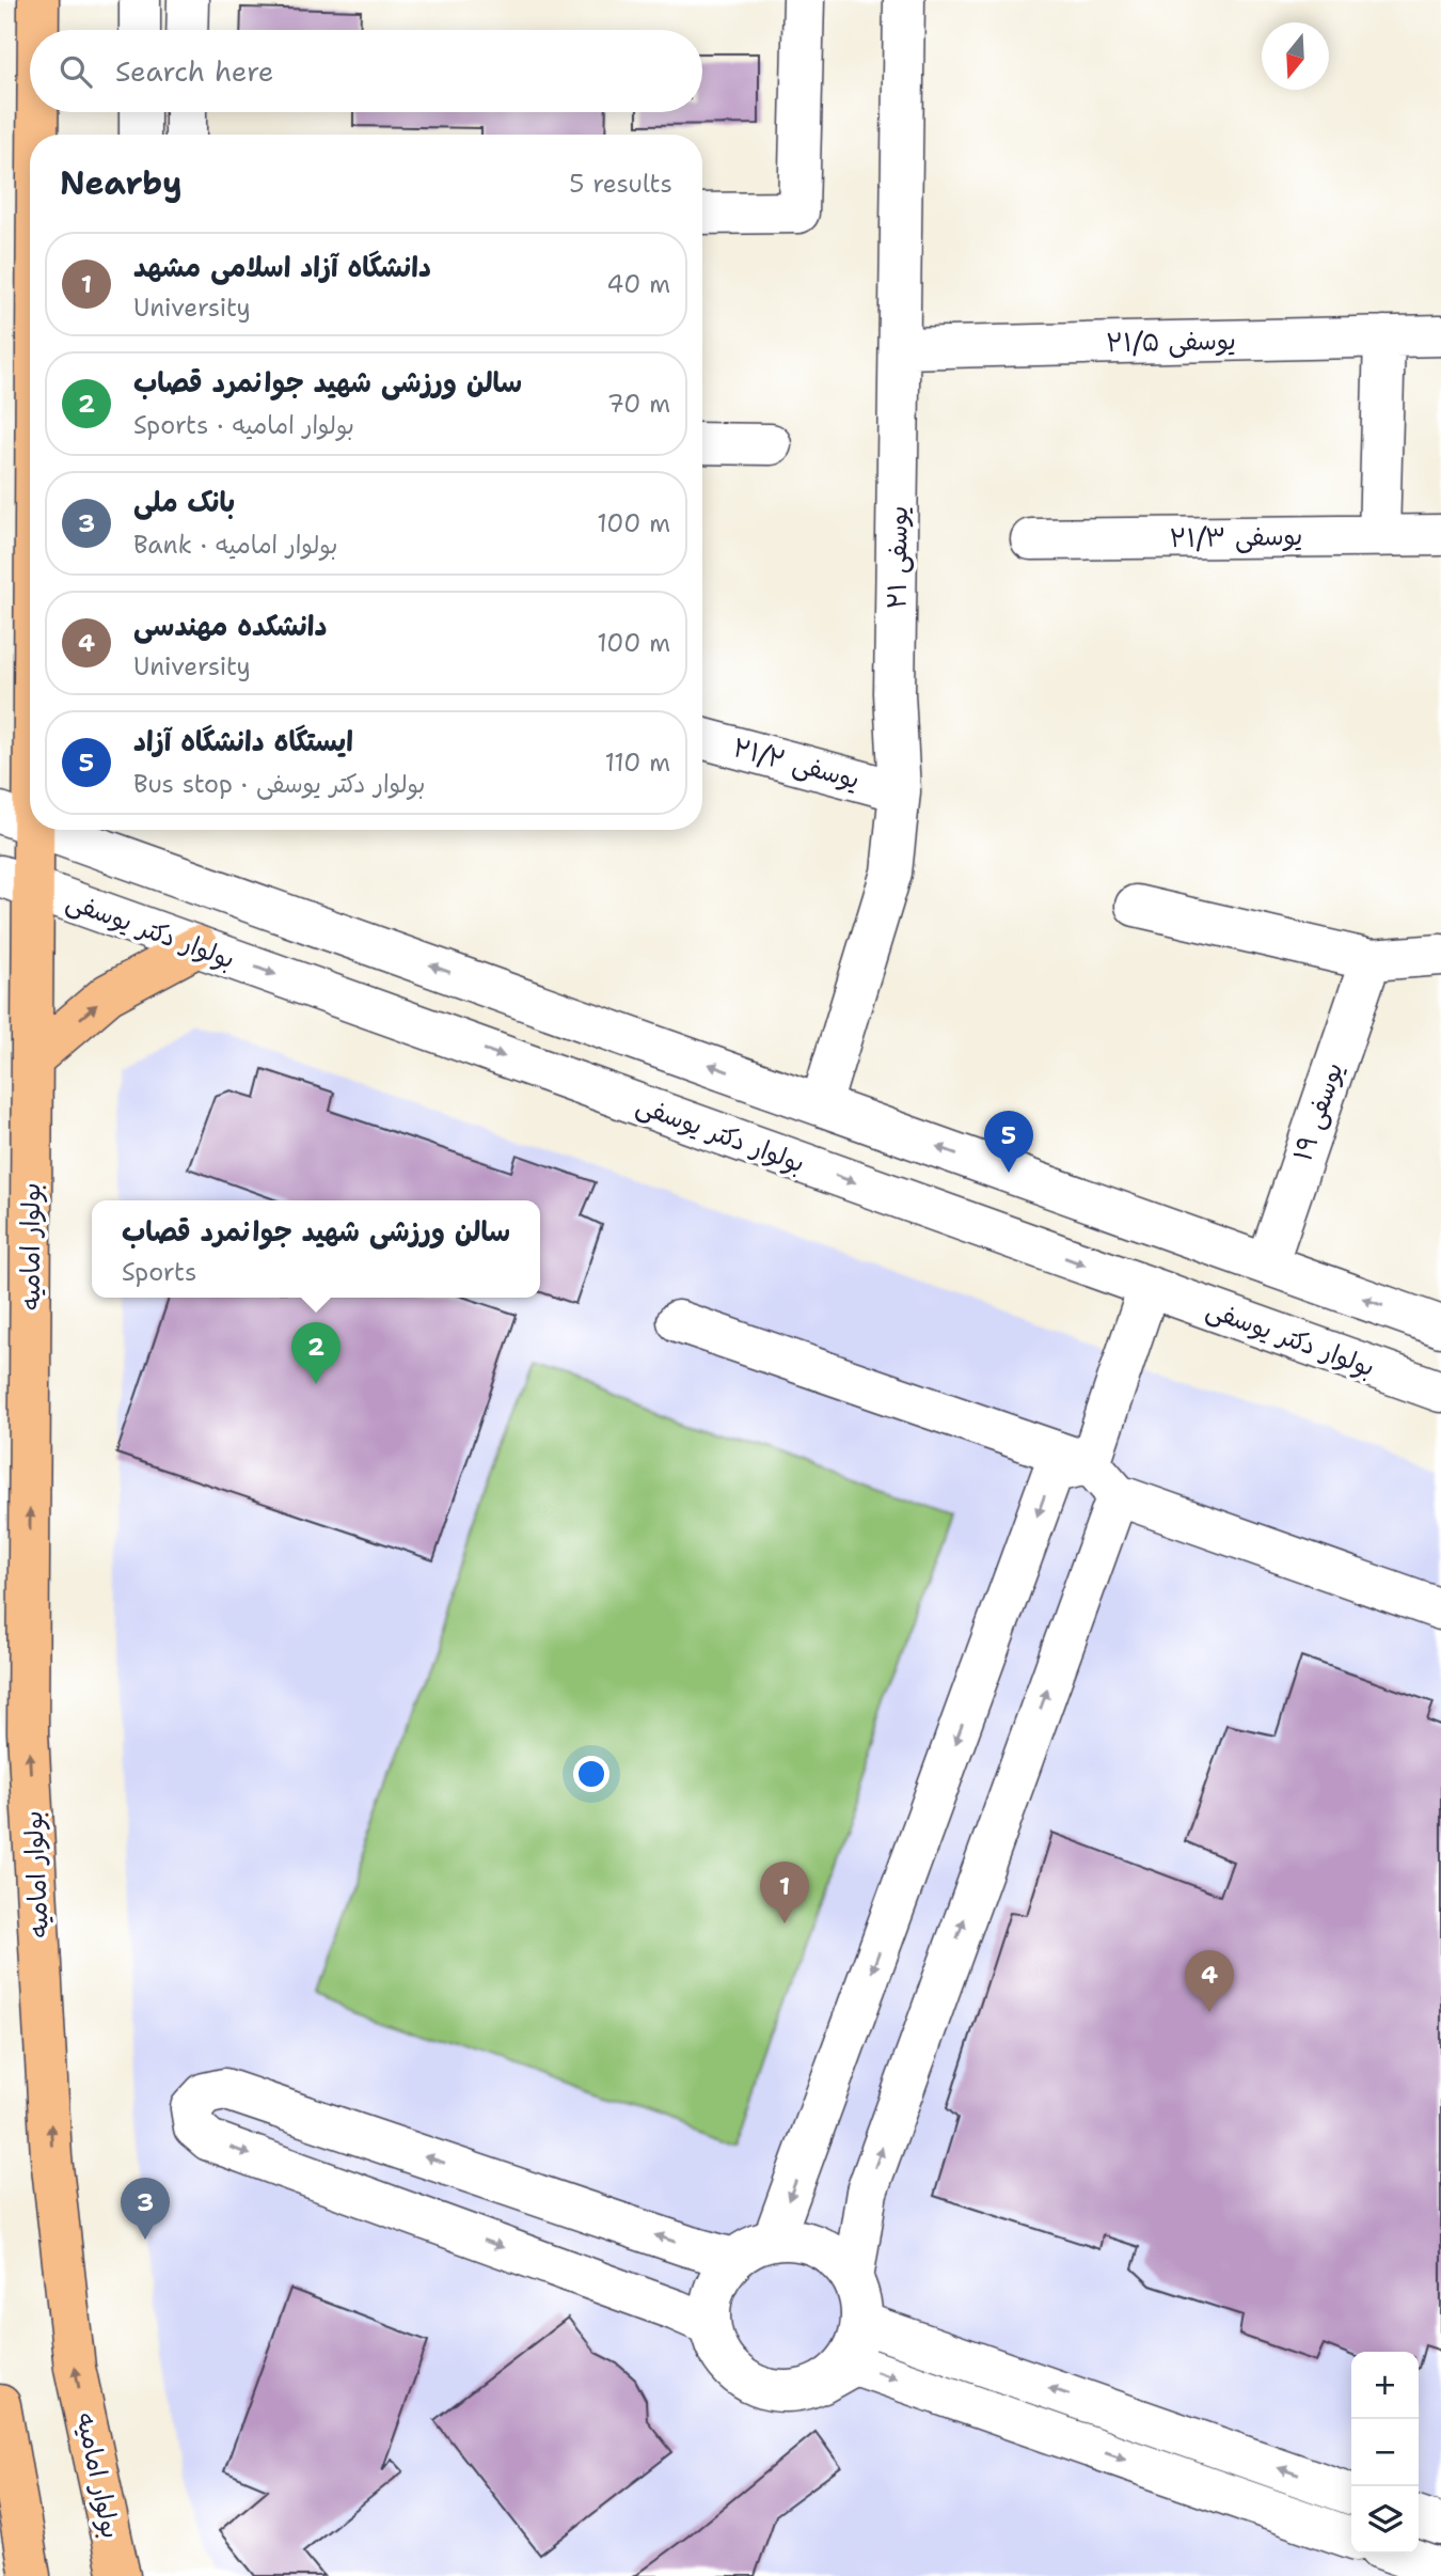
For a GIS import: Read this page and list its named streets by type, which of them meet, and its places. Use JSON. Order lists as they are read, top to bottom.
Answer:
{
  "streets": {
    "main road": ["بولوار امامیه"],
    "street": [
      "یوسفی ۲۱/۵",
      "یوسفی ۲۱/۳",
      "یوسفی ۲۱",
      "یوسفی ۲۱/۲",
      "بولوار دکتر یوسفی",
      "یوسفی ۱۹"
    ]
  },
  "crossings": [
    ["یوسفی ۲۱/۵", "یوسفی ۲۱"],
    ["یوسفی ۲۱", "یوسفی ۲۱/۲"],
    ["بولوار دکتر یوسفی", "بولوار امامیه"]
  ],
  "one_way": ["بولوار امامیه"],
  "north": "bottom",
  "page": {
    "search": "Search here",
    "heading": ["Nearby", "5 results"],
    "list": [
      {
        "mark": "1",
        "name": "دانشگاه آزاد اسلامی مشهد",
        "note": "University",
        "value": "40 m"
      },
      {
        "mark": "2",
        "name": "سالن ورزشی شهید جوانمرد قصاب",
        "note": "Sports · بولوار امامیه",
        "value": "70 m"
      },
      {
        "mark": "3",
        "name": "بانک ملی",
        "note": "Bank · بولوار امامیه",
        "value": "100 m"
      },
      {
        "mark": "4",
        "name": "دانشکده مهندسی",
        "note": "University",
        "value": "100 m"
      },
      {
        "mark": "5",
        "name": "ایستگاه دانشگاه آزاد",
        "note": "Bus stop · بولوار دکتر یوسفی",
        "value": "110 m"
      }
    ],
    "pins": [
      "5",
      "2",
      "1",
      "4",
      "3"
    ],
    "popup": ["سالن ورزشی شهید جوانمرد قصاب", "Sports"],
    "map_buttons": ["+", "−"]
  }
}
